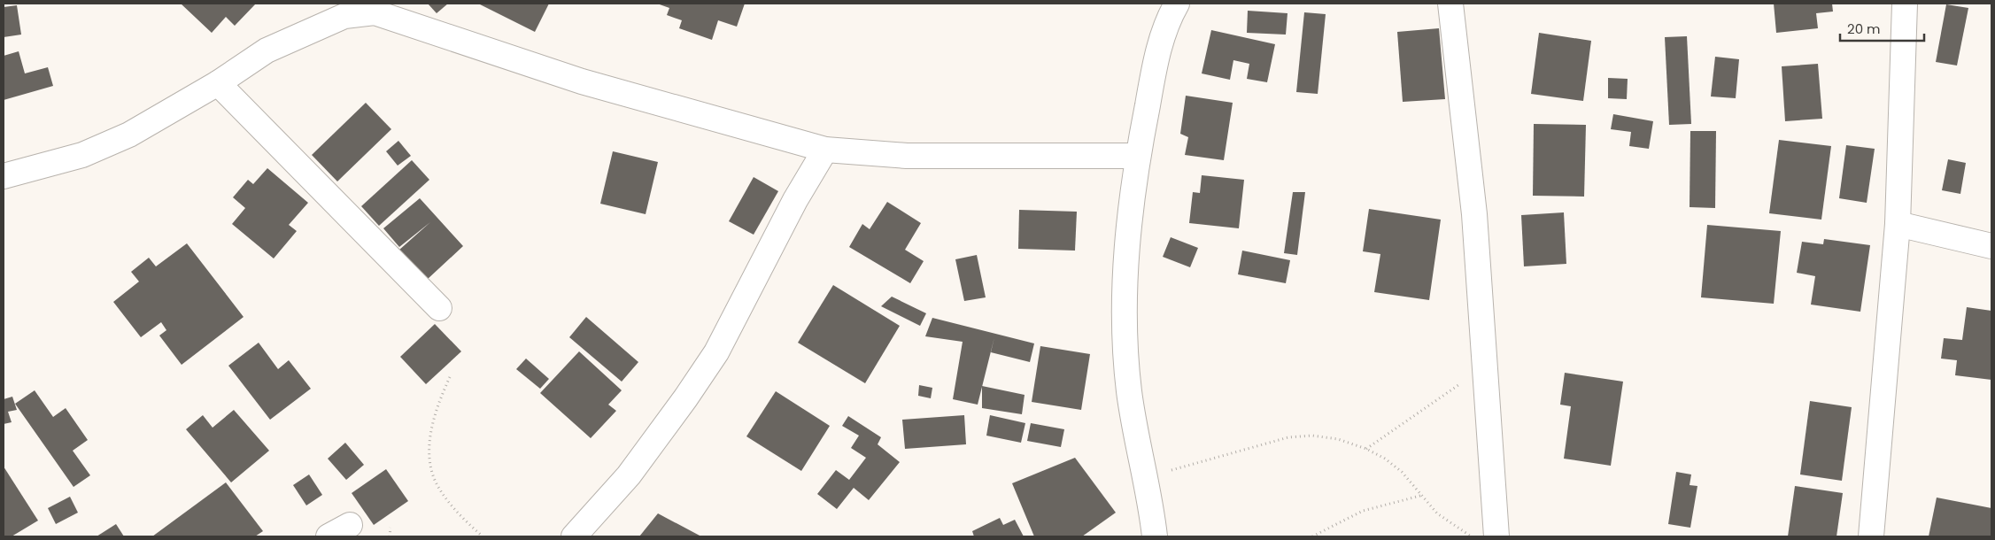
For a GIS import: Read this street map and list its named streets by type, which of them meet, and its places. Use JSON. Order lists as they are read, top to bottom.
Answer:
{
  "scale_bar": "20 m"
}
